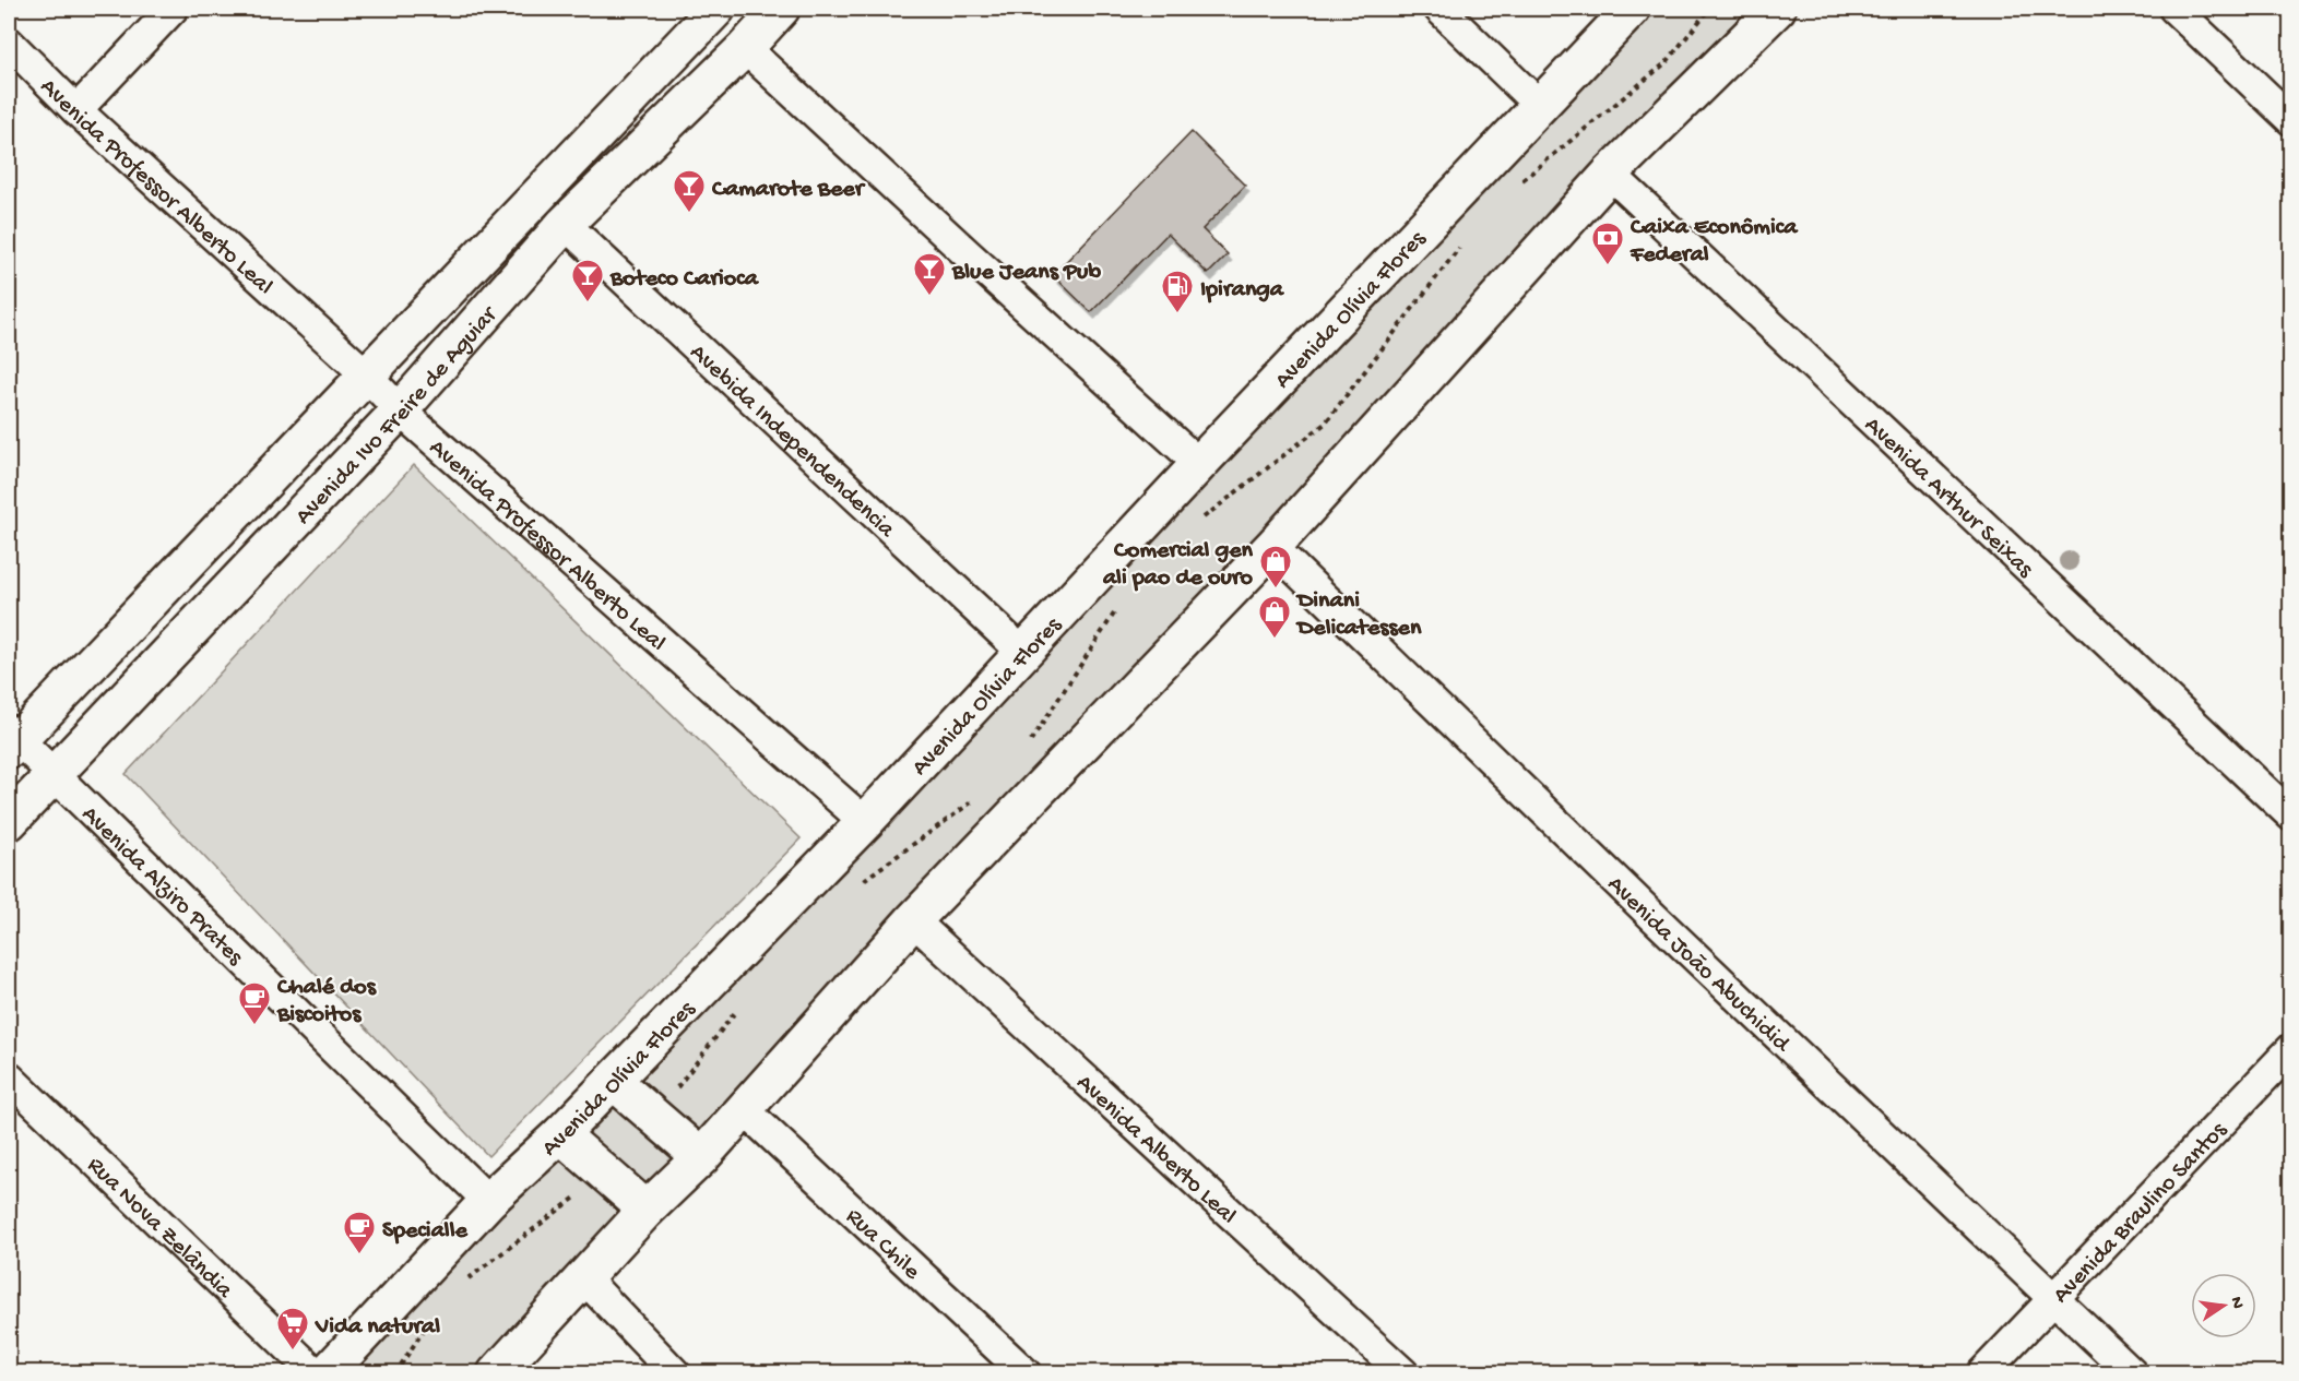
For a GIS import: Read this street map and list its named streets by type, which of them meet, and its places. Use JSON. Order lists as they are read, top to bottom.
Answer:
{
  "streets": {
    "main road": ["Avenida Olívia Flores", "Avenida Ivo Freire de Aguiar"],
    "street": [
      "Avenida Professor Alberto Leal",
      "Avebida Independendencia",
      "Avenida Arthur Seixas",
      "Avenida Alziro Prates",
      "Avenida João Abuchidid",
      "Avenida Alberto Leal",
      "Avenida Braulino Santos",
      "Rua Nova Zelândia",
      "Rua Chile"
    ]
  },
  "crossings": [
    ["Avenida Professor Alberto Leal", "Avenida Olívia Flores"],
    ["Avenida Professor Alberto Leal", "Avenida Ivo Freire de Aguiar"],
    ["Avenida Olívia Flores", "Avebida Independendencia"],
    ["Avenida Olívia Flores", "Avenida Alziro Prates"],
    ["Avenida Ivo Freire de Aguiar", "Avebida Independendencia"],
    ["Avenida Ivo Freire de Aguiar", "Avenida Alziro Prates"],
    ["Avenida João Abuchidid", "Avenida Braulino Santos"]
  ],
  "places": {
    "bar": ["Camarote Beer", "Blue Jeans Pub", "Boteco Carioca"],
    "bank": ["Caixa Econômica Federal"],
    "fuel station": ["Ipiranga"],
    "shop": ["Comercial gen ali pao de ouro", "Dinani Delicatessen"],
    "cafe": ["Chalé dos Biscoitos", "Specialle"],
    "supermarket": ["Vida natural"]
  },
  "north": "right"
}
